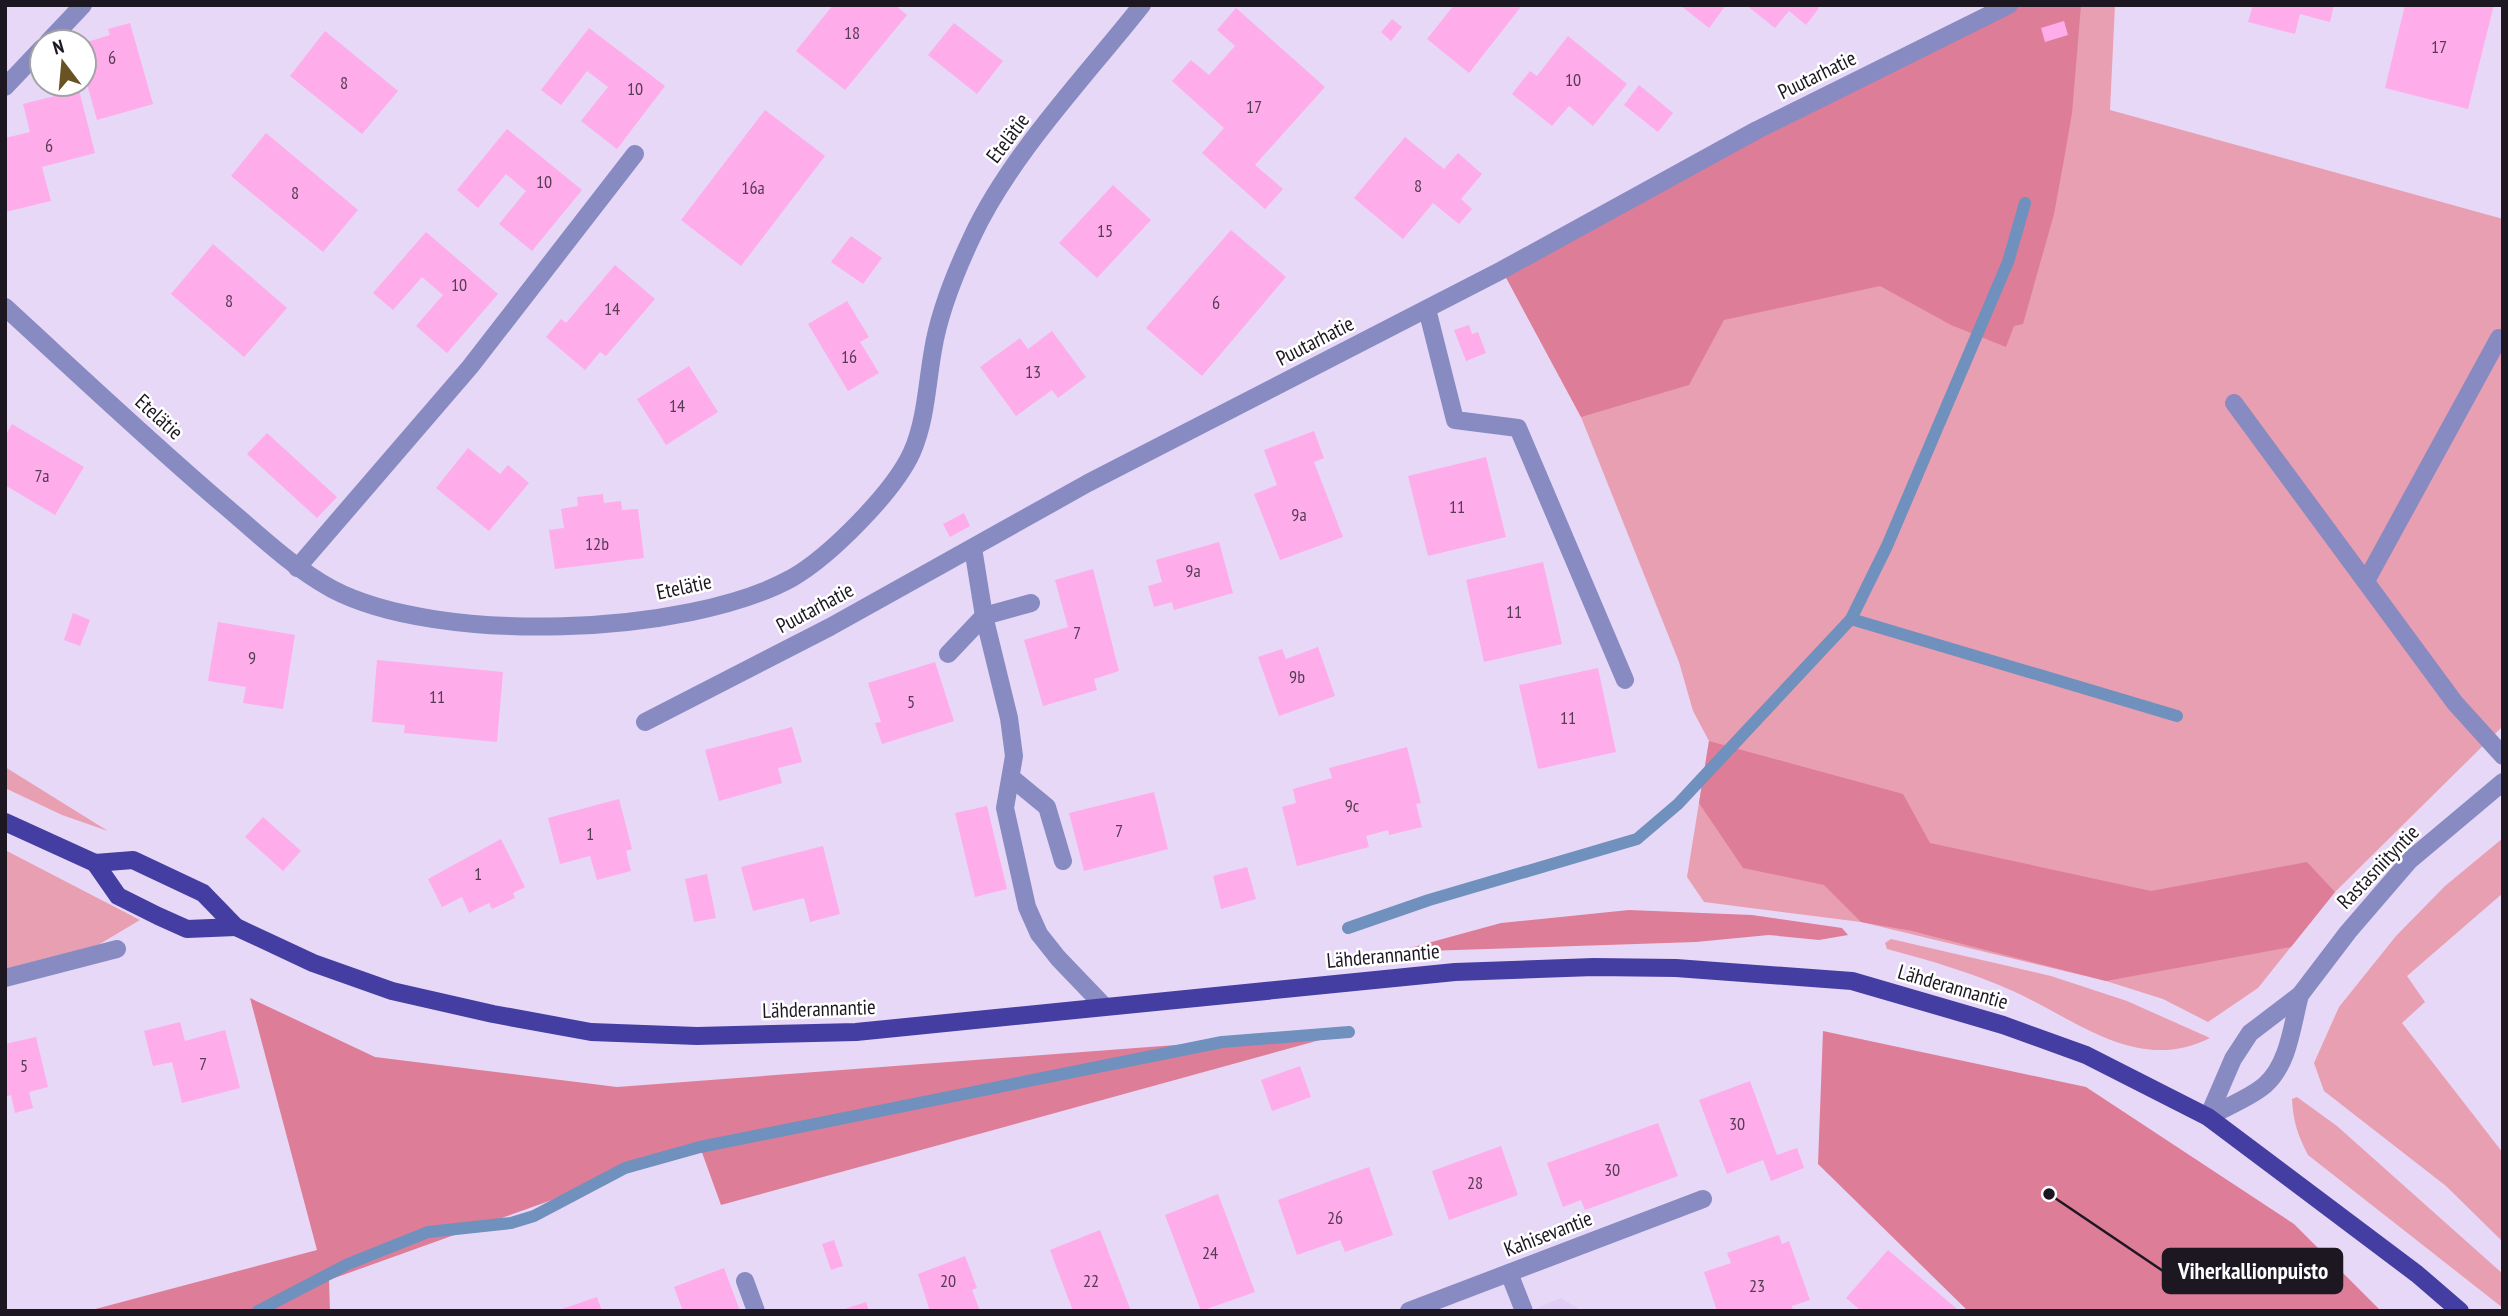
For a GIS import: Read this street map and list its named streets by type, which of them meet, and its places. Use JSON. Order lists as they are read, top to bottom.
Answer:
{
  "streets": {
    "main road": ["Lähderannantie"],
    "street": [
      "Puutarhatie",
      "Etelätie",
      "Rastasniityntie",
      "Kahisevantie"
    ]
  },
  "crossings": [
    ["Rastasniityntie", "Lähderannantie"]
  ],
  "places": ["Viherkallionpuisto"],
  "house_numbers": [
    "18",
    "17",
    "6",
    "10",
    "8",
    "10",
    "17",
    "6",
    "10",
    "8",
    "16a",
    "8",
    "15",
    "10",
    "8",
    "6",
    "14",
    "16",
    "13",
    "14",
    "7a",
    "11",
    "9a",
    "12b",
    "9a",
    "11",
    "7",
    "9",
    "9b",
    "11",
    "5",
    "11",
    "9c",
    "7",
    "1",
    "1",
    "7",
    "5",
    "30",
    "30",
    "28",
    "26",
    "24",
    "20",
    "22",
    "23"
  ],
  "north": "top"
}
